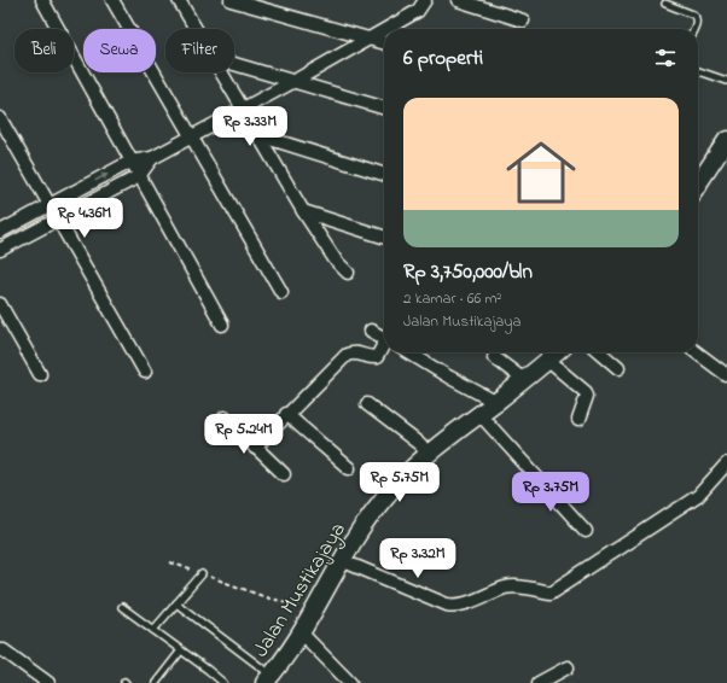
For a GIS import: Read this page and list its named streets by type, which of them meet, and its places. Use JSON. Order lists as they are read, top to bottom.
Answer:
{
  "streets": {
    "main road": ["Jalan Mustikajaya"]
  },
  "page": {
    "chip": ["Beli", "Sewa", "Filter"],
    "heading": "6 properti",
    "list": [
      {
        "name": "Rp 3,750,000/bln",
        "note": "2 kamar · 66 m² · Jalan Mustikajaya"
      }
    ],
    "price": [
      "Rp 3.33M",
      "Rp 4.36M",
      "Rp 5.24M",
      "Rp 5.75M",
      "Rp 3.75M",
      "Rp 3.32M"
    ]
  }
}
